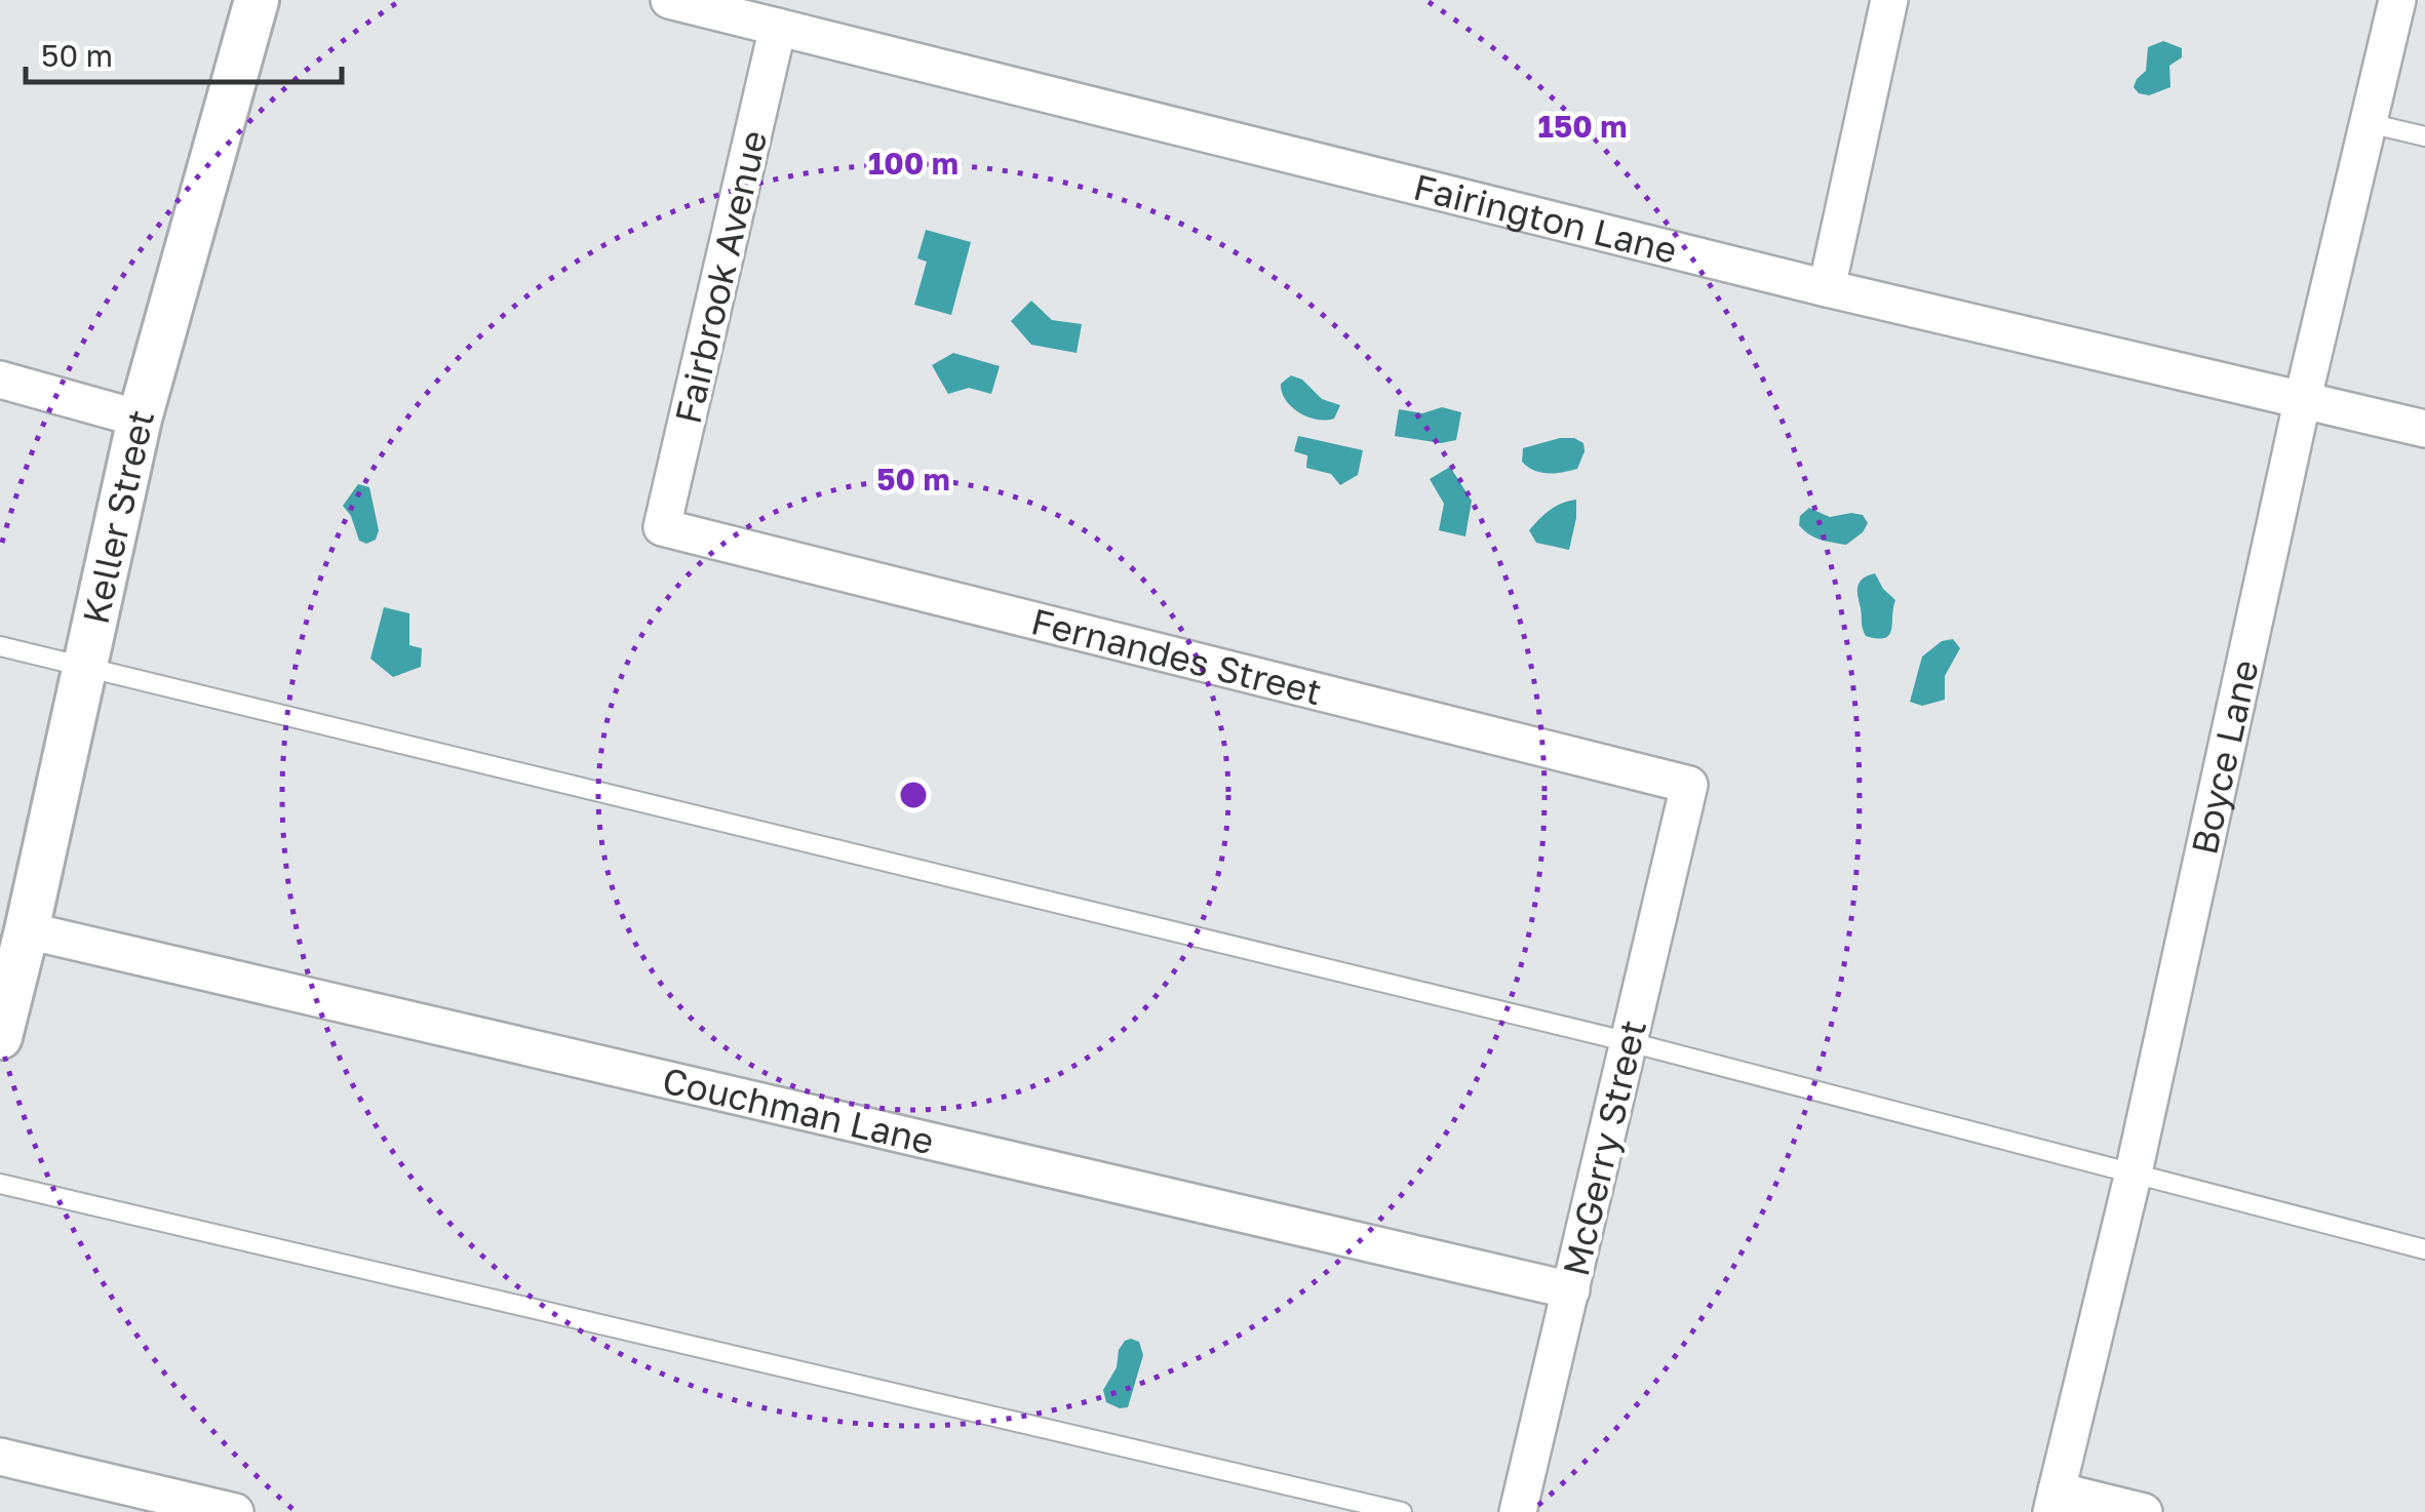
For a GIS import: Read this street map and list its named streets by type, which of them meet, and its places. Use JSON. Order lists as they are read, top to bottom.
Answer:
{
  "streets": {
    "street": [
      "Fairington Lane",
      "Fairbrook Avenue",
      "Keller Street",
      "Fernandes Street",
      "Boyce Lane",
      "Couchman Lane",
      "McGerry Street"
    ]
  },
  "crossings": [
    ["Fairington Lane", "Fairbrook Avenue"],
    ["Fairington Lane", "Boyce Lane"],
    ["Fairbrook Avenue", "Fernandes Street"],
    ["Keller Street", "Couchman Lane"],
    ["Fernandes Street", "McGerry Street"],
    ["Couchman Lane", "McGerry Street"]
  ],
  "scale_bar": "50 m",
  "rings": ["150 m", "100 m", "50 m"]
}
